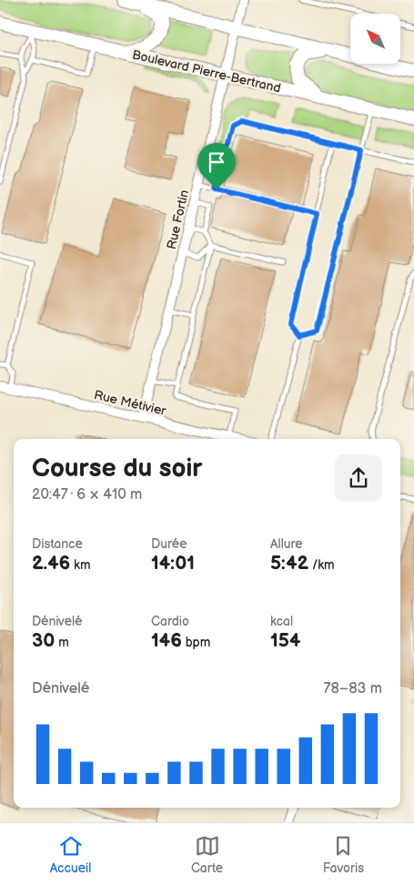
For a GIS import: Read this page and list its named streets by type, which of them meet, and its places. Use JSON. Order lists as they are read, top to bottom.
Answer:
{
  "streets": {
    "main road": ["Boulevard Pierre-Bertrand"],
    "street": ["Rue Fortin", "Rue Métivier"]
  },
  "crossings": [
    ["Boulevard Pierre-Bertrand", "Rue Fortin"],
    ["Rue Fortin", "Rue Métivier"]
  ],
  "north": "top left",
  "page": {
    "heading": ["Course du soir", "20:47 · 6 × 410 m"],
    "stats": [
      ["Distance", "2.46 km"],
      ["Durée", "14:01"],
      ["Allure", "5:42 /km"],
      ["Dénivelé", "30 m"],
      ["Cardio", "146 bpm"],
      ["kcal", "154"]
    ],
    "chart": ["Dénivelé", "78–83 m"],
    "tabs": ["Accueil", "Carte", "Favoris"]
  }
}
